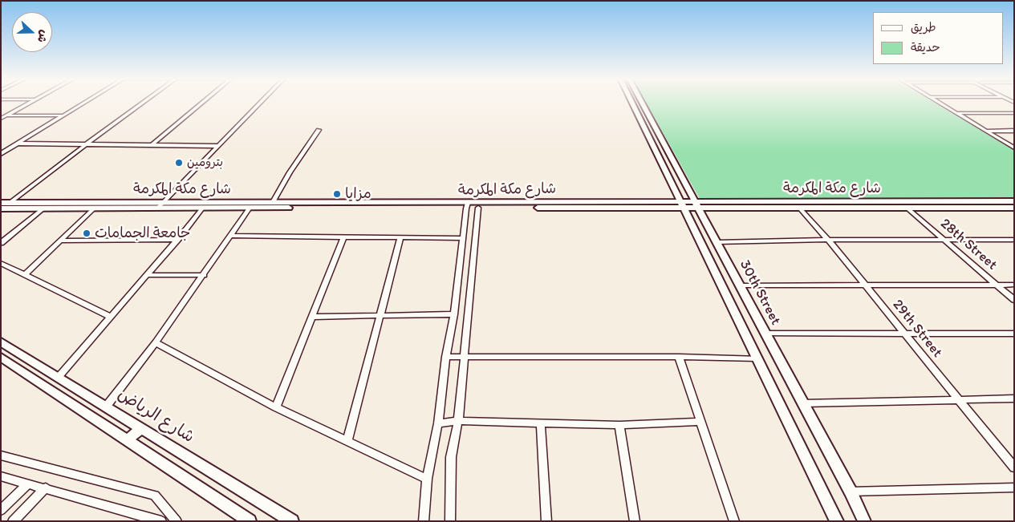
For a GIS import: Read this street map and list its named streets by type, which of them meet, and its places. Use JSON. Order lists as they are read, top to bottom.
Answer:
{
  "streets": {
    "main road": ["شارع مكة المكرمة", "30th Street", "شارع الرياض"],
    "street": ["28th Street", "29th Street"]
  },
  "crossings": [
    ["شارع مكة المكرمة", "28th Street"],
    ["شارع مكة المكرمة", "30th Street"],
    ["شارع مكة المكرمة", "29th Street"]
  ],
  "places": ["بترومين", "مزايا", "جامعة الجمامات"],
  "legend": ["طريق", "حديقة"],
  "north": "right"
}
